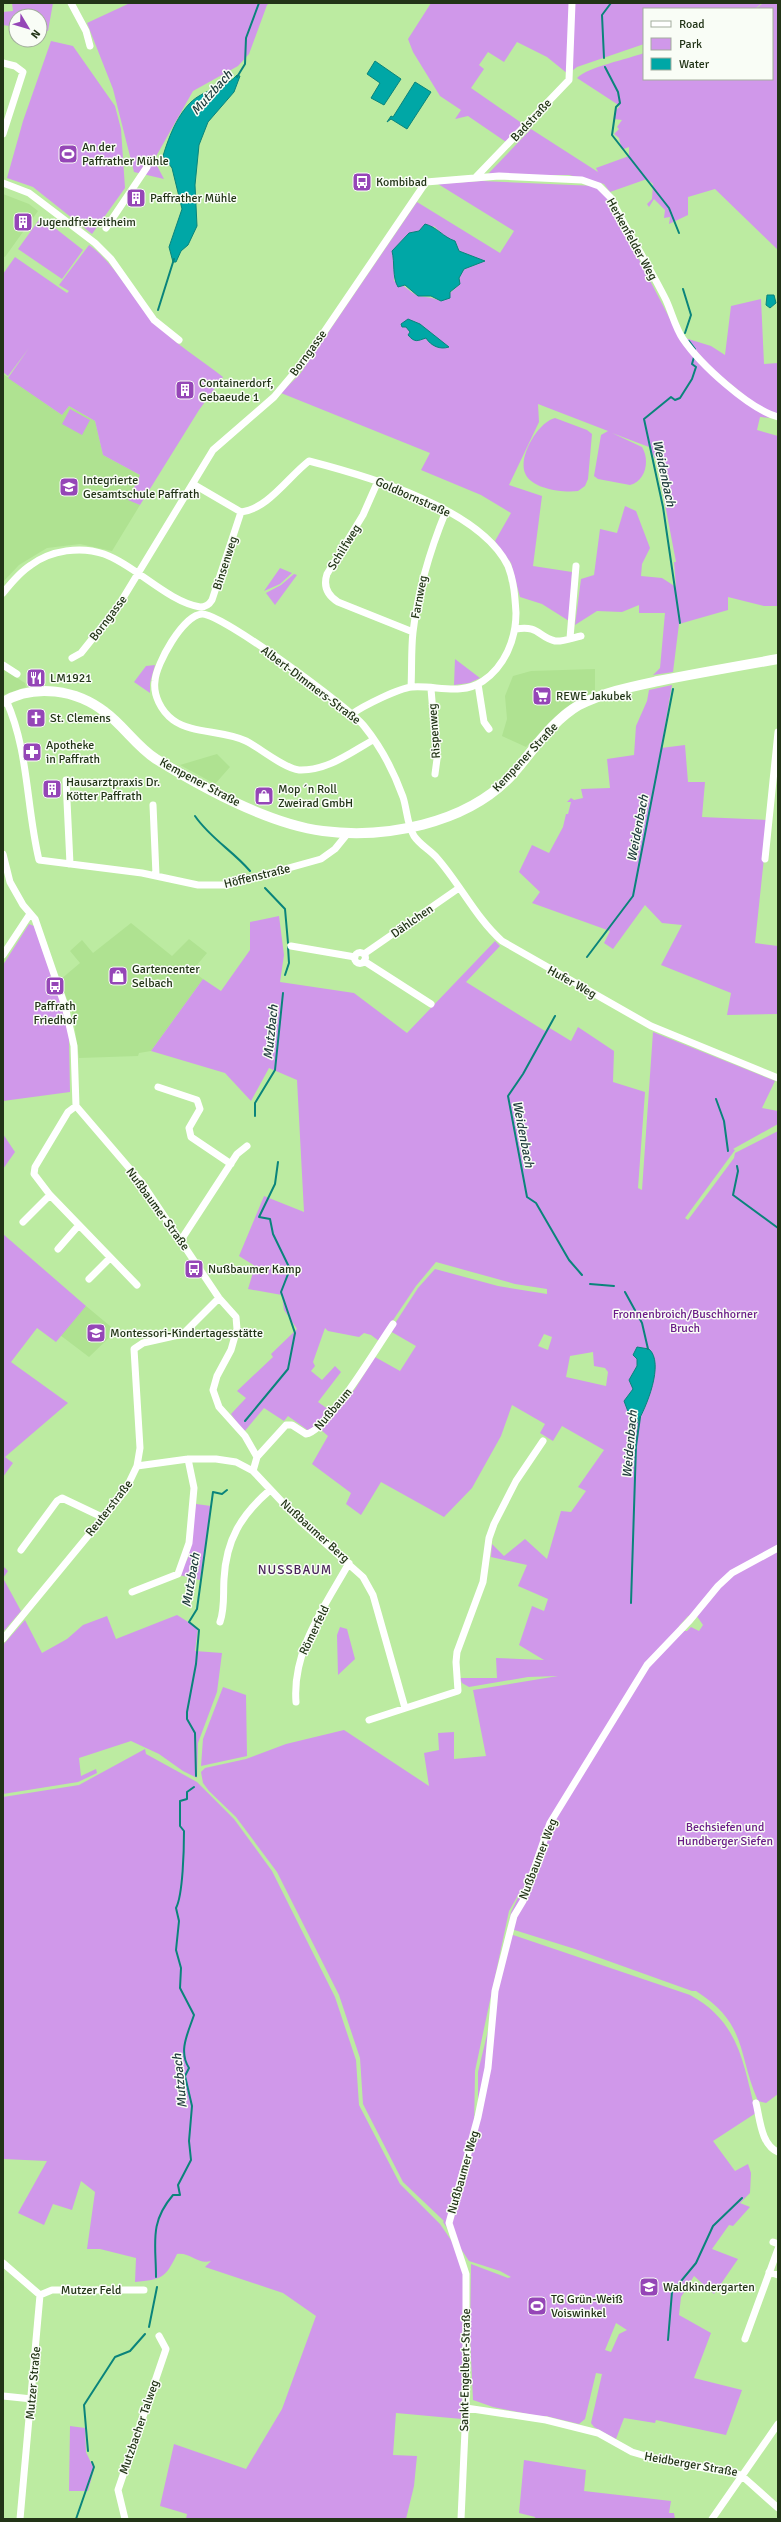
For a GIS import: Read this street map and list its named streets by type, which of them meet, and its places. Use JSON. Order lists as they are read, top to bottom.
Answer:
{
  "streets": {
    "main road": ["Kempener Straße"],
    "street": [
      "Badstraße",
      "Herkenfelder Weg",
      "Borngasse",
      "Goldbornstraße",
      "Schilfweg",
      "Binsenweg",
      "Farnweg",
      "Albert-Dimmers-Straße",
      "Rispenweg",
      "Höffenstraße",
      "Dählchen",
      "Hufer Weg",
      "Nußbaumer Straße",
      "Nußbaum",
      "Reuterstraße",
      "Nußbaumer Berg",
      "Römerfeld",
      "Nußbaumer Weg",
      "Mutzer Feld",
      "Sankt-Engelbert-Straße",
      "Mutzer Straße",
      "Mutzbacher Talweg",
      "Heidberger Straße"
    ]
  },
  "crossings": [
    ["Badstraße", "Herkenfelder Weg"],
    ["Herkenfelder Weg", "Borngasse"],
    ["Borngasse", "Albert-Dimmers-Straße"],
    ["Goldbornstraße", "Schilfweg"],
    ["Goldbornstraße", "Binsenweg"],
    ["Goldbornstraße", "Farnweg"],
    ["Goldbornstraße", "Albert-Dimmers-Straße"],
    ["Goldbornstraße", "Rispenweg"],
    ["Schilfweg", "Farnweg"],
    ["Binsenweg", "Albert-Dimmers-Straße"],
    ["Albert-Dimmers-Straße", "Kempener Straße"],
    ["Albert-Dimmers-Straße", "Hufer Weg"],
    ["Kempener Straße", "Höffenstraße"],
    ["Kempener Straße", "Hufer Weg"],
    ["Dählchen", "Hufer Weg"],
    ["Nußbaumer Straße", "Nußbaum"],
    ["Nußbaumer Straße", "Reuterstraße"],
    ["Reuterstraße", "Nußbaumer Berg"],
    ["Nußbaumer Berg", "Römerfeld"],
    ["Nußbaumer Weg", "Sankt-Engelbert-Straße"],
    ["Mutzer Feld", "Mutzer Straße"],
    ["Sankt-Engelbert-Straße", "Heidberger Straße"]
  ],
  "districts": ["NUSSBAUM"],
  "water": ["Mutzbach", "Weidenbach"],
  "parks": ["Fronnenbroich/Buschhorner Bruch", "Bechsiefen und Hundberger Siefen"],
  "places": {
    "sports": ["An der Paffrather Mühle", "TG Grün-Weiß Voiswinkel"],
    "bus stop": ["Kombibad", "Paffrath Friedhof", "Nußbaumer Kamp"],
    "building": [
      "Paffrather Mühle",
      "Jugendfreizeitheim",
      "Containerdorf, Gebaeude 1",
      "Hausarztpraxis Dr. Kötter Paffrath"
    ],
    "school or university": ["Integrierte Gesamtschule Paffrath", "Montessori-Kindertagesstätte", "Waldkindergarten"],
    "restaurant": ["LM1921"],
    "supermarket": ["REWE Jakubek"],
    "church": ["St. Clemens"],
    "pharmacy": ["Apotheke in Paffrath"],
    "shop": ["Mop ´n Roll Zweirad GmbH", "Gartencenter Selbach"]
  },
  "legend": ["Road", "Park", "Water"],
  "north": "bottom right"
}
